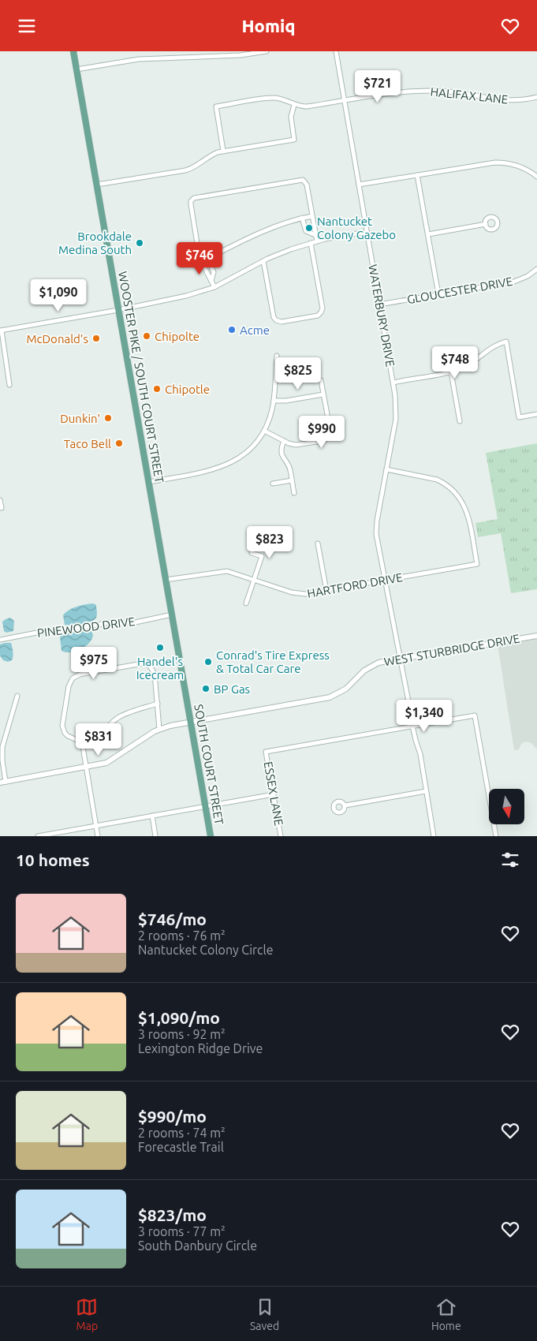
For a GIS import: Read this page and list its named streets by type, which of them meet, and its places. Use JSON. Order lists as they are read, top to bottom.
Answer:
{
  "streets": {
    "main road": ["WOOSTER PIKE / SOUTH COURT STREET", "SOUTH COURT STREET"],
    "street": [
      "HALIFAX LANE",
      "GLOUCESTER DRIVE",
      "WATERBURY DRIVE",
      "HARTFORD DRIVE",
      "PINEWOOD DRIVE",
      "WEST STURBRIDGE DRIVE",
      "ESSEX LANE"
    ]
  },
  "crossings": [
    ["HALIFAX LANE", "WATERBURY DRIVE"],
    ["GLOUCESTER DRIVE", "WATERBURY DRIVE"],
    ["WATERBURY DRIVE", "HARTFORD DRIVE"],
    ["WATERBURY DRIVE", "WEST STURBRIDGE DRIVE"],
    ["WATERBURY DRIVE", "ESSEX LANE"],
    ["WOOSTER PIKE / SOUTH COURT STREET", "HARTFORD DRIVE"],
    ["WOOSTER PIKE / SOUTH COURT STREET", "SOUTH COURT STREET"],
    ["HARTFORD DRIVE", "SOUTH COURT STREET"],
    ["PINEWOOD DRIVE", "SOUTH COURT STREET"],
    ["WEST STURBRIDGE DRIVE", "SOUTH COURT STREET"]
  ],
  "places": [
    "Nantucket Colony Gazebo",
    "Brookdale Medina South",
    "Acme",
    "Chipolte",
    "McDonald's",
    "Chipotle",
    "Dunkin'",
    "Taco Bell",
    "Handel's Icecream",
    "Conrad's Tire Express & Total Car Care",
    "BP Gas"
  ],
  "north": "bottom",
  "page": {
    "header": "Homiq",
    "price": [
      "$721",
      "$746",
      "$1,090",
      "$748",
      "$825",
      "$990",
      "$823",
      "$975",
      "$1,340",
      "$831"
    ],
    "heading": "10 homes",
    "list": [
      {
        "name": "$746/mo",
        "note": "2 rooms · 76 m² · Nantucket Colony Circle"
      },
      {
        "name": "$1,090/mo",
        "note": "3 rooms · 92 m² · Lexington Ridge Drive"
      },
      {
        "name": "$990/mo",
        "note": "2 rooms · 74 m² · Forecastle Trail"
      },
      {
        "name": "$823/mo",
        "note": "3 rooms · 77 m² · South Danbury Circle"
      }
    ],
    "tabs": ["Map", "Saved", "Home"]
  }
}
